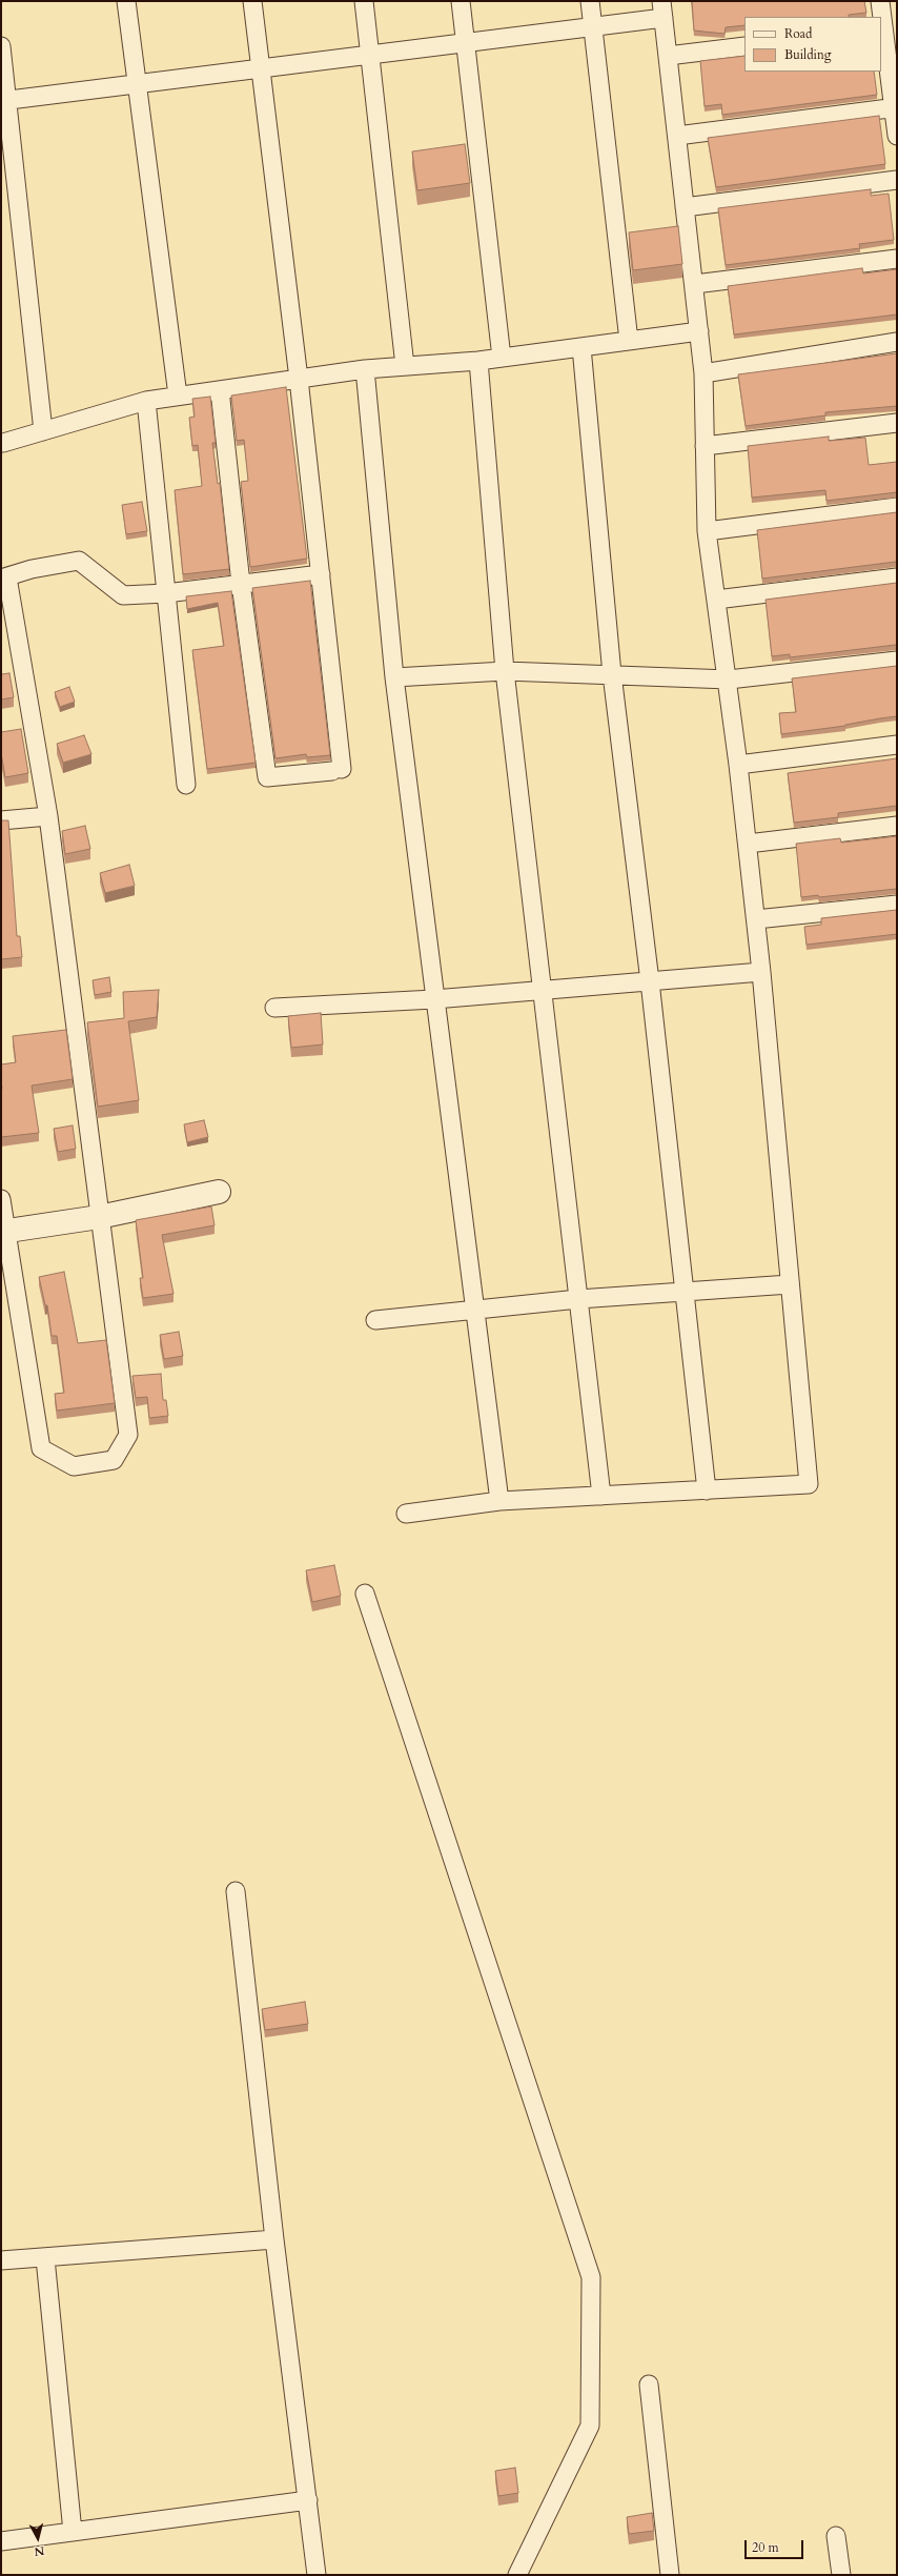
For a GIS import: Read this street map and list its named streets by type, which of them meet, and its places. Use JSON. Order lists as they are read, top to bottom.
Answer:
{
  "legend": ["Road", "Building"],
  "scale_bar": "20 m",
  "north": "bottom"
}
